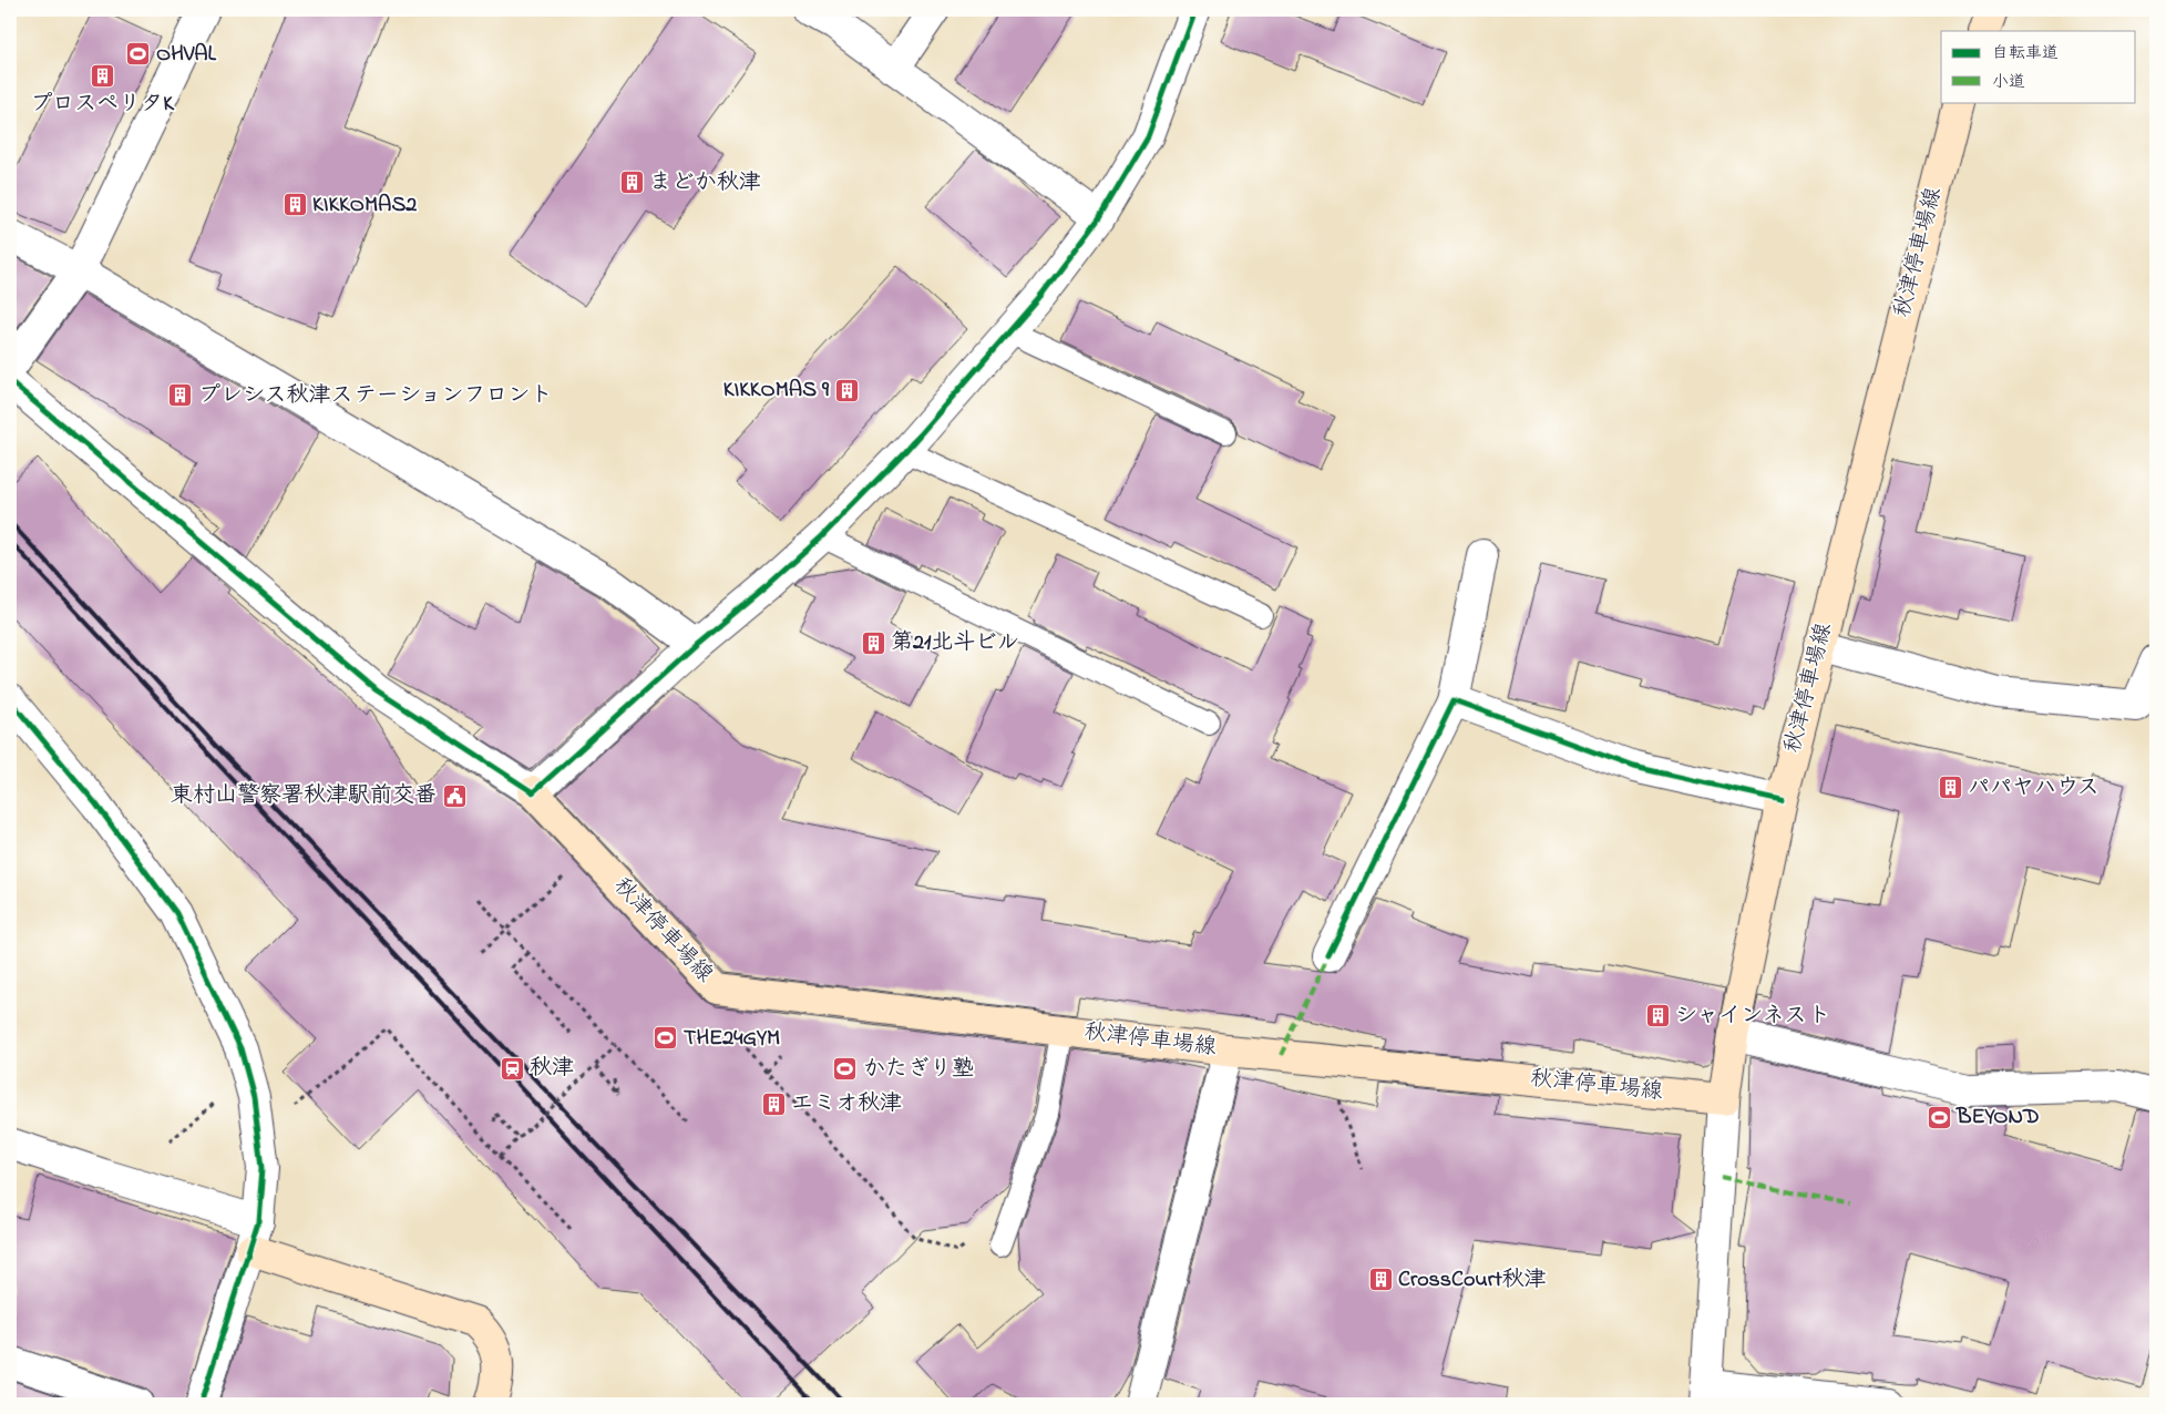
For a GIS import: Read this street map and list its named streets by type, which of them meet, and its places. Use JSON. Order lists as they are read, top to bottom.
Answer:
{
  "streets": {
    "main road": ["秋津停車場線"]
  },
  "places": {
    "sports": [
      "OHVAL",
      "THE24GYM",
      "かたぎり塾",
      "BEYOND"
    ],
    "building": [
      "プロスペリタK",
      "まどか秋津",
      "KIKKOMAS2",
      "KIKKOMAS 9",
      "プレシス秋津ステーションフロント",
      "第21北斗ビル",
      "パパヤハウス",
      "シャインネスト",
      "エミオ秋津",
      "CrossCourt秋津"
    ],
    "public building": ["東村山警察署秋津駅前交番"],
    "station": ["秋津"]
  },
  "legend": ["自転車道", "小道"]
}
